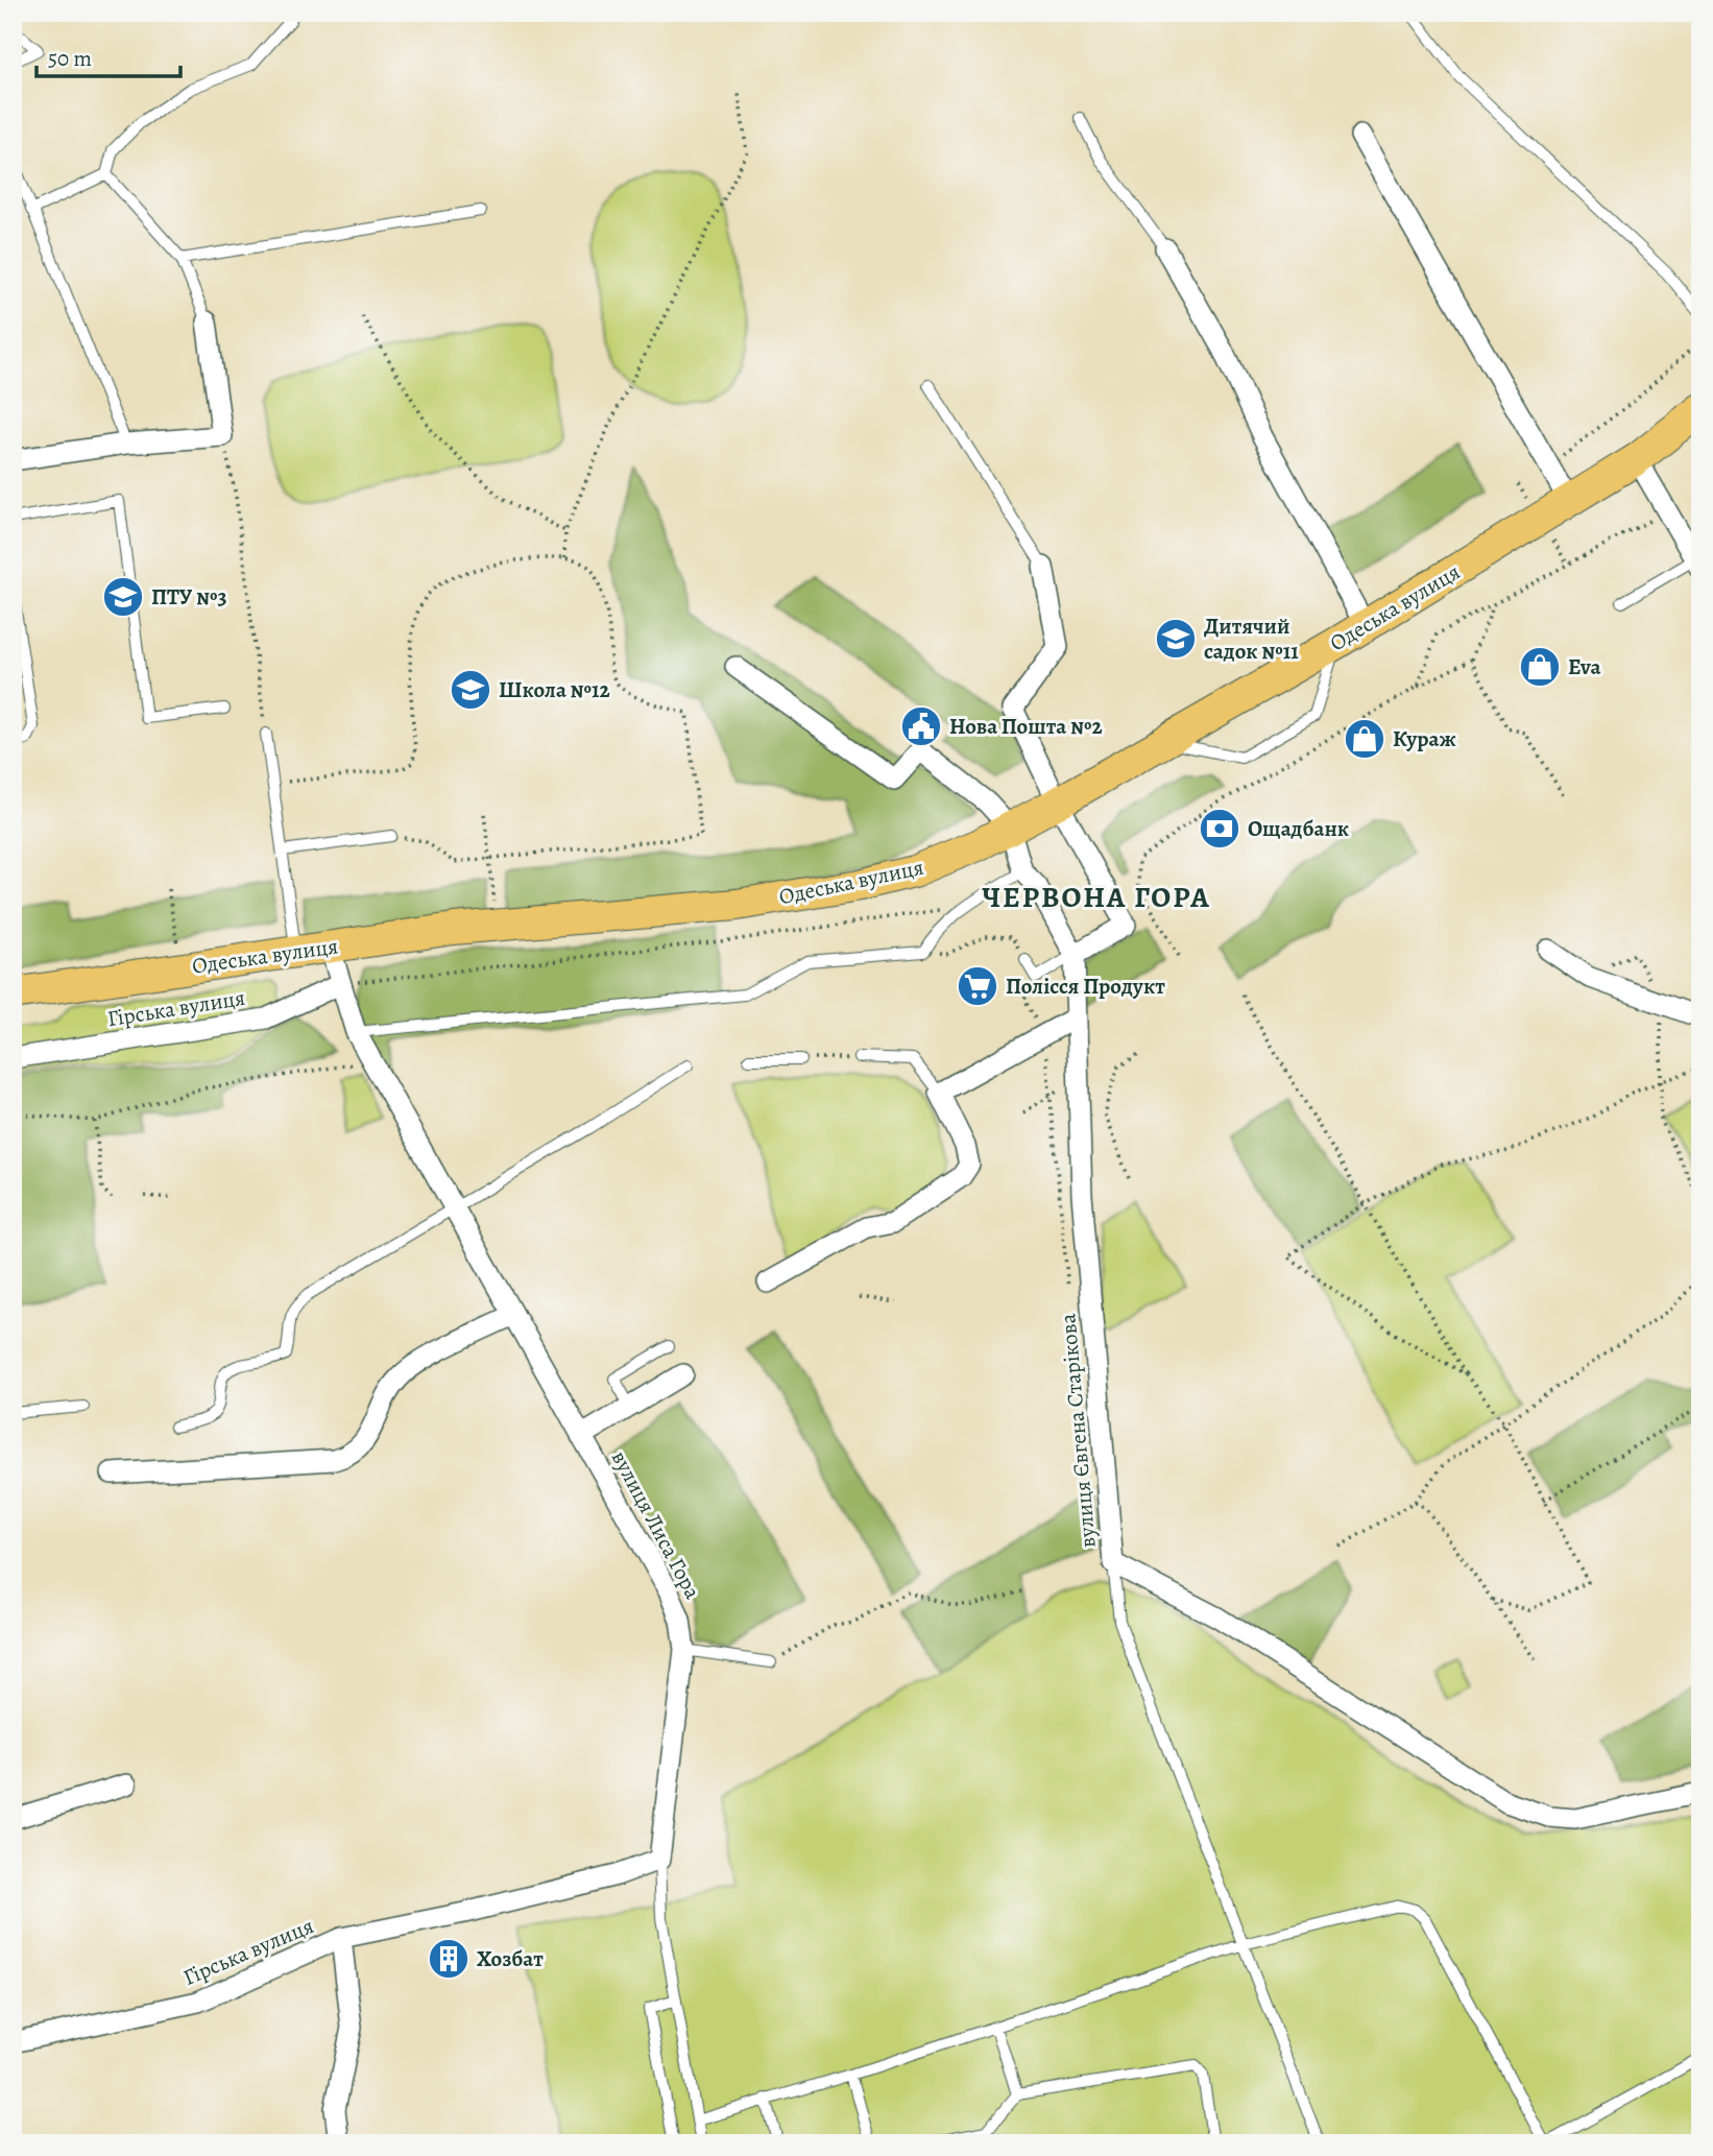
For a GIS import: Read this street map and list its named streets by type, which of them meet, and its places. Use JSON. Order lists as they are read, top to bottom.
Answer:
{
  "streets": {
    "main road": ["Одеська вулиця"],
    "street": ["Гірська вулиця", "вулиця Євгена Старікова", "вулиця Лиса Гора"]
  },
  "crossings": [
    ["Одеська вулиця", "вулиця Євгена Старікова"],
    ["Одеська вулиця", "вулиця Лиса Гора"],
    ["Гірська вулиця", "вулиця Лиса Гора"]
  ],
  "districts": ["ЧЕРВОНА ГОРА"],
  "places": {
    "school or university": ["ПТУ №3", "Дитячий садок №11", "Школа №12"],
    "shop": ["Eva", "Кураж"],
    "public building": ["Нова Пошта №2"],
    "bank": ["Ощадбанк"],
    "supermarket": ["Полісся Продукт"],
    "building": ["Хозбат"]
  },
  "scale_bar": "50 m"
}
